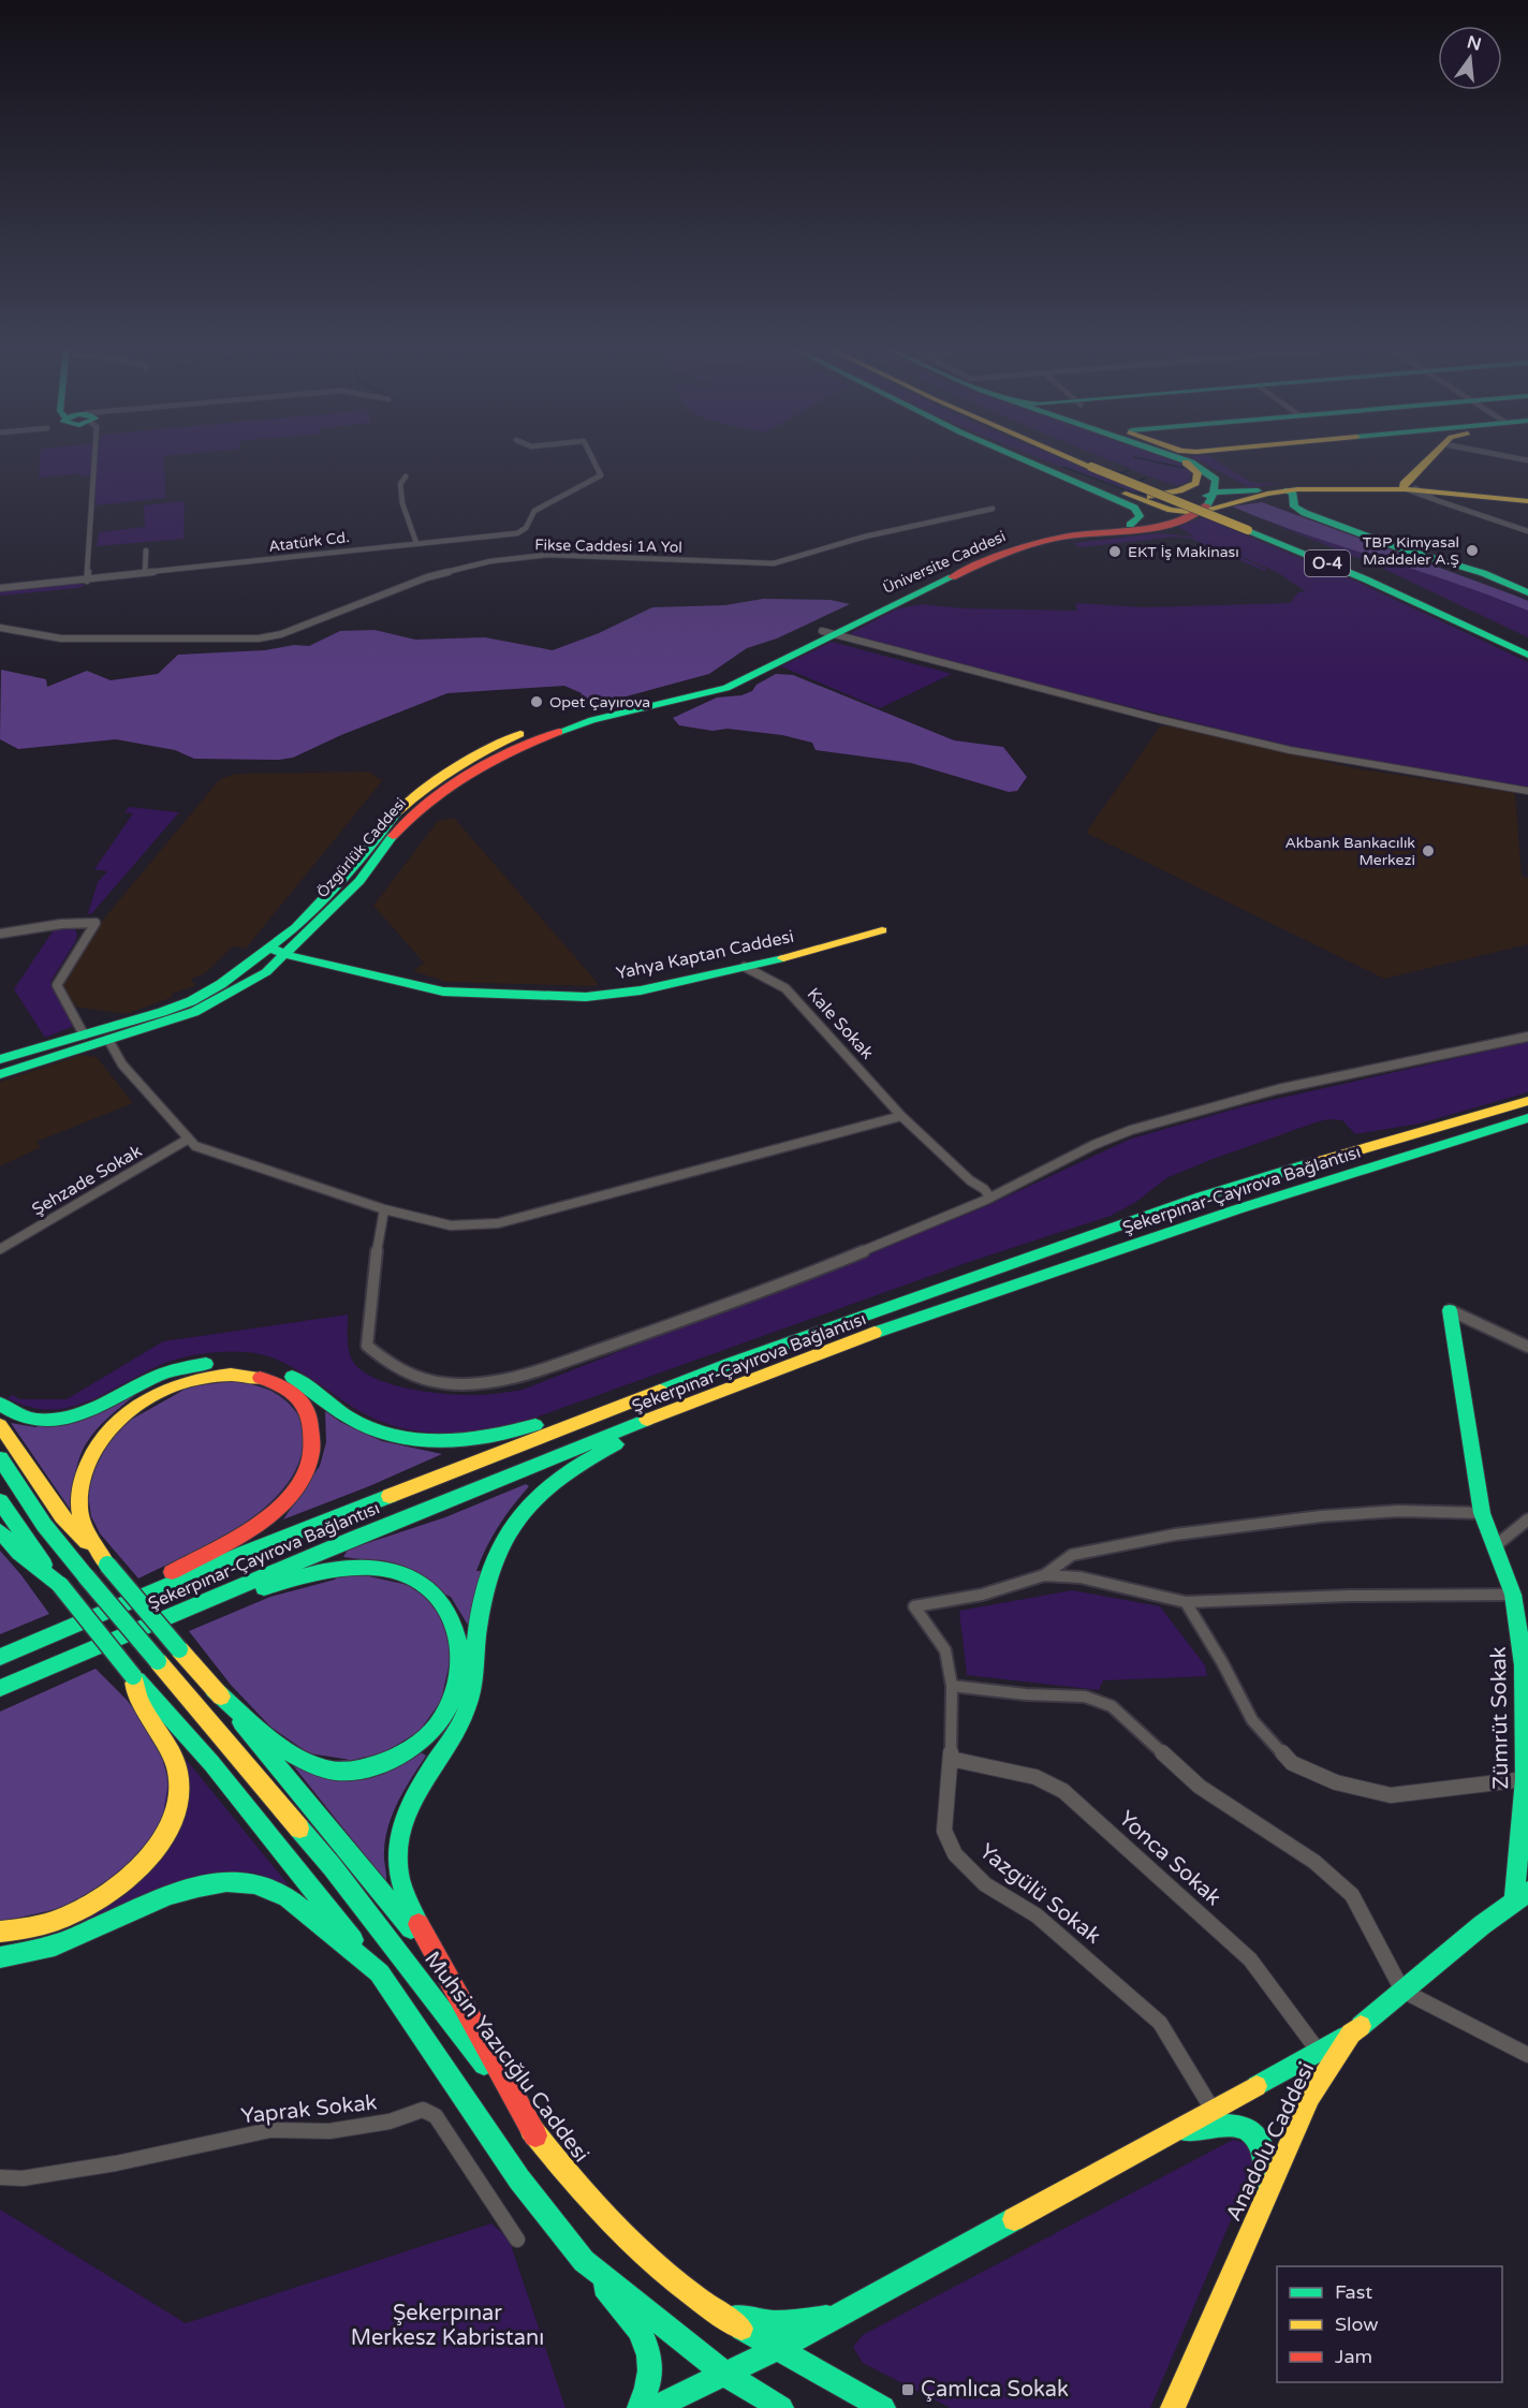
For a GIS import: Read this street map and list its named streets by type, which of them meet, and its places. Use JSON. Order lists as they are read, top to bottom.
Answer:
{
  "streets": {
    "main road": [
      "Üniversite Caddesi",
      "O-4",
      "Özgürlük Caddesi",
      "Yahya Kaptan Caddesi",
      "Şekerpınar-Çayırova Bağlantısı",
      "Zümrüt Sokak",
      "Muhsin Yazıcığlu Caddesi",
      "Anadolu Caddesi"
    ],
    "street": [
      "Atatürk Cd.",
      "Fikse Caddesi 1A Yol",
      "Kale Sokak",
      "Şehzade Sokak",
      "Yonca Sokak",
      "Yazgülü Sokak",
      "Yaprak Sokak"
    ]
  },
  "crossings": [
    ["Üniversite Caddesi", "Özgürlük Caddesi"],
    ["Özgürlük Caddesi", "Yahya Kaptan Caddesi"],
    ["Yahya Kaptan Caddesi", "Kale Sokak"],
    ["Zümrüt Sokak", "Anadolu Caddesi"],
    ["Yonca Sokak", "Yazgülü Sokak"]
  ],
  "parks": ["Şekerpınar Merkesz Kabristanı"],
  "places": {
    "other": [
      "TBP Kimyasal Maddeler A.Ş",
      "EKT İş Makinası",
      "Opet Çayırova",
      "Akbank Bankacılık Merkezi"
    ],
    "transit": ["Çamlıca Sokak"]
  },
  "legend": ["Fast", "Slow", "Jam"],
  "north": "top"
}
